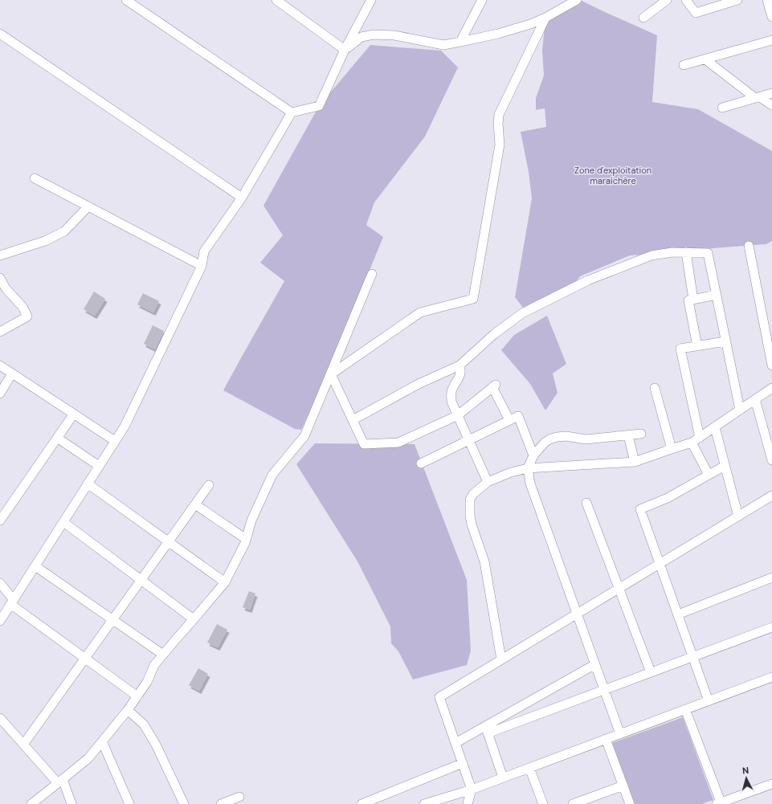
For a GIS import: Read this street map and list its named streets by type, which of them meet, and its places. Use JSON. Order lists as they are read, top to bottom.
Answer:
{
  "parks": ["Zone d'exploitation maraichère"],
  "north": "top"
}
